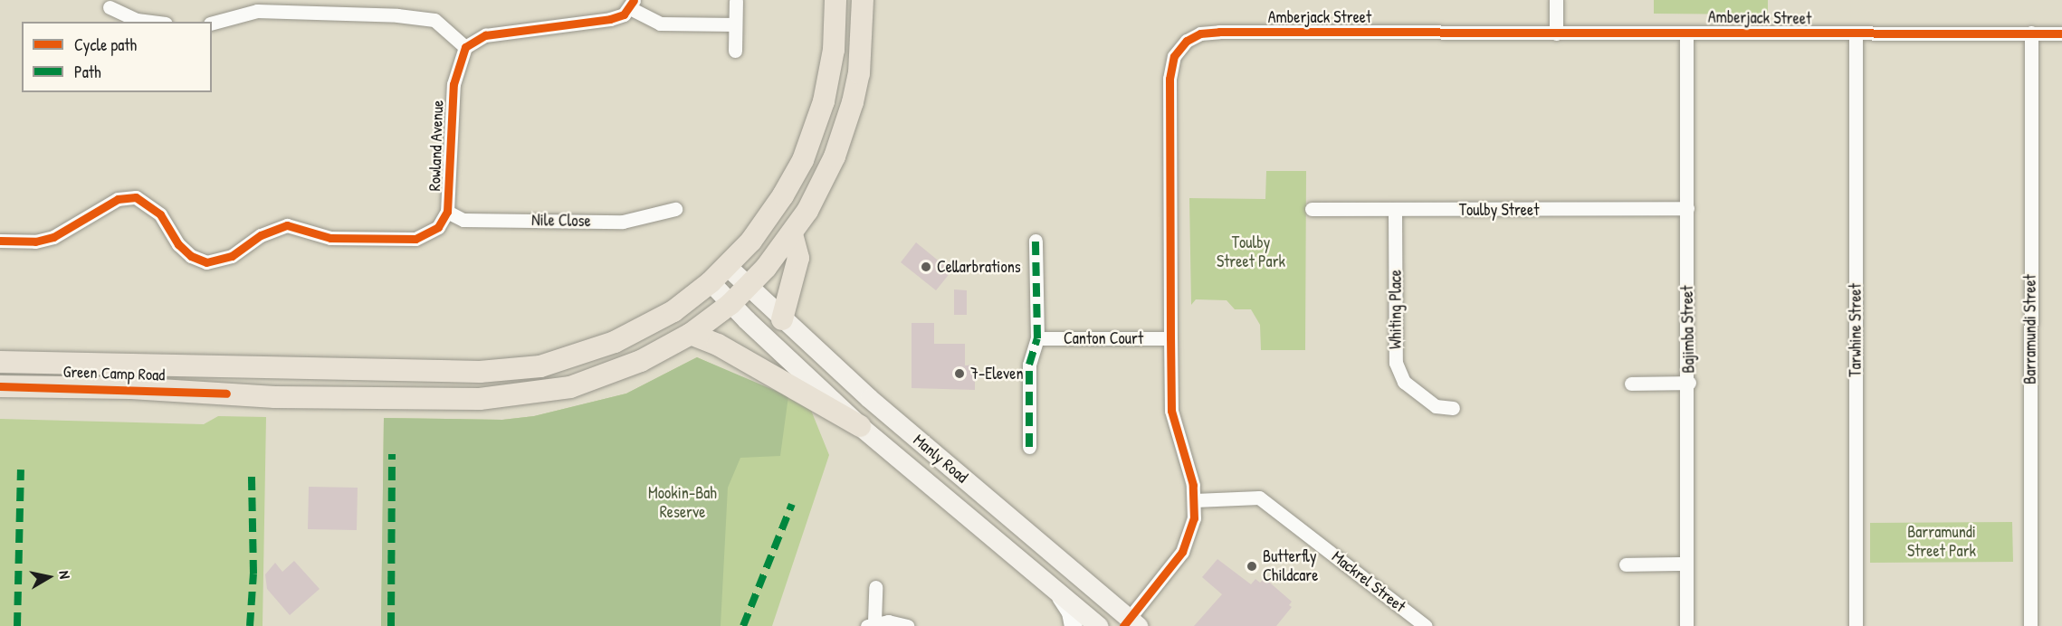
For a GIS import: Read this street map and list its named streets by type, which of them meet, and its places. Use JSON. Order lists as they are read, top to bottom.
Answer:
{
  "streets": {
    "main road": ["Green Camp Road", "Manly Road"],
    "street": [
      "Amberjack Street",
      "Rowland Avenue",
      "Toulby Street",
      "Nile Close",
      "Whiting Place",
      "Bajimba Street",
      "Barramundi Street",
      "Tarwhine Street",
      "Canton Court",
      "Mackrel Street"
    ]
  },
  "crossings": [
    ["Amberjack Street", "Bajimba Street"],
    ["Amberjack Street", "Barramundi Street"],
    ["Amberjack Street", "Tarwhine Street"],
    ["Amberjack Street", "Canton Court"],
    ["Amberjack Street", "Manly Road"],
    ["Amberjack Street", "Mackrel Street"],
    ["Rowland Avenue", "Nile Close"],
    ["Toulby Street", "Whiting Place"],
    ["Toulby Street", "Bajimba Street"],
    ["Green Camp Road", "Manly Road"]
  ],
  "parks": ["Toulby Street Park", "Mookin-Bah Reserve", "Barramundi Street Park"],
  "places": ["Cellarbrations", "7-Eleven", "Butterfly Childcare"],
  "legend": ["Cycle path", "Path"],
  "north": "right"
}
